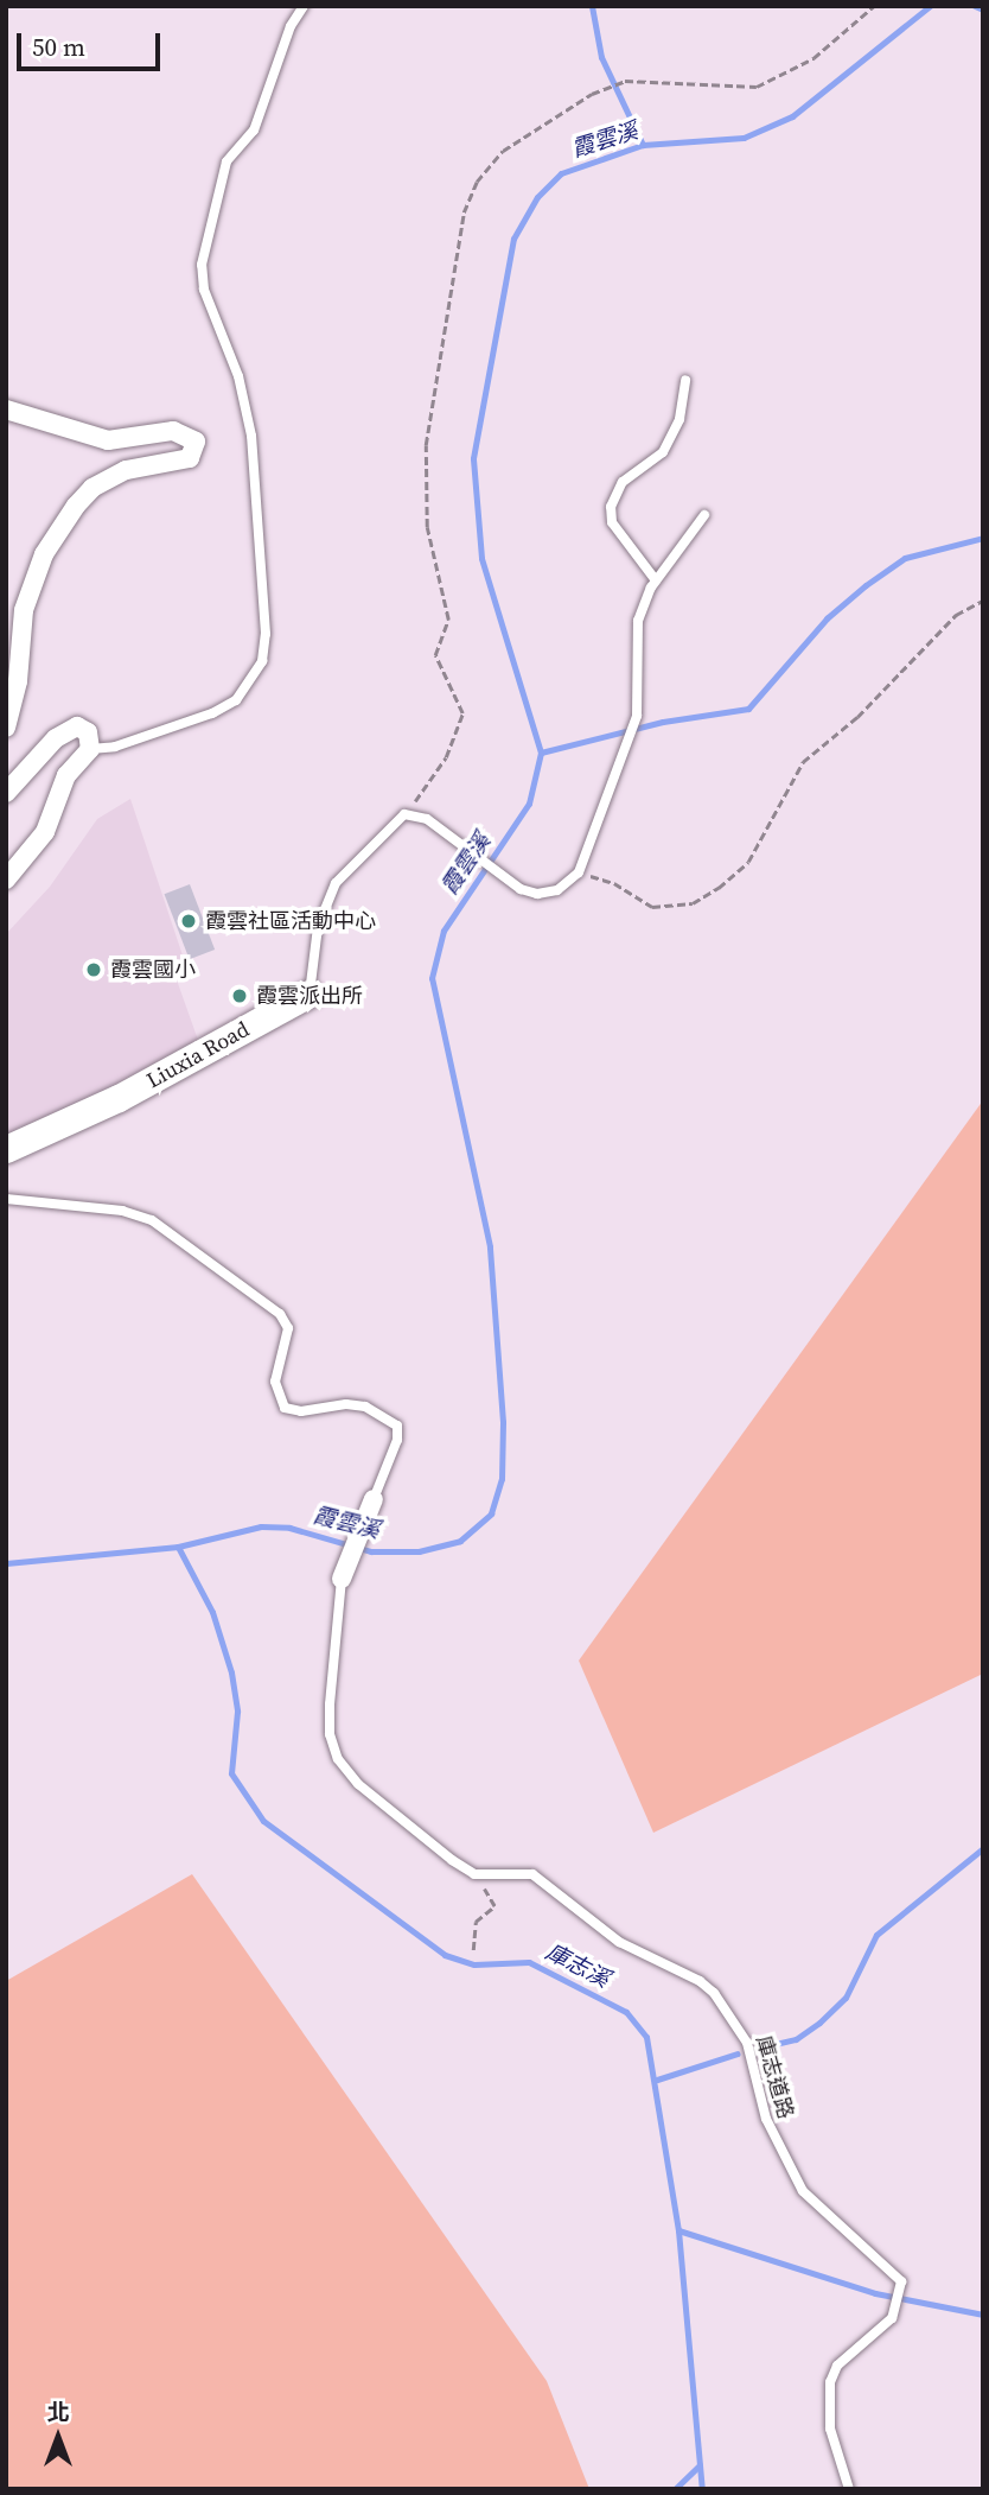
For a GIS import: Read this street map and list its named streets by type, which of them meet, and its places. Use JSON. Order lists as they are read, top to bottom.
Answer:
{
  "streets": {
    "street": ["Liuxia Road"],
    "lane": ["庫志道路"]
  },
  "water": ["霞雲溪", "庫志溪"],
  "places": ["霞雲社區活動中心", "霞雲國小", "霞雲派出所"],
  "scale_bar": "50 m",
  "north": "top"
}
